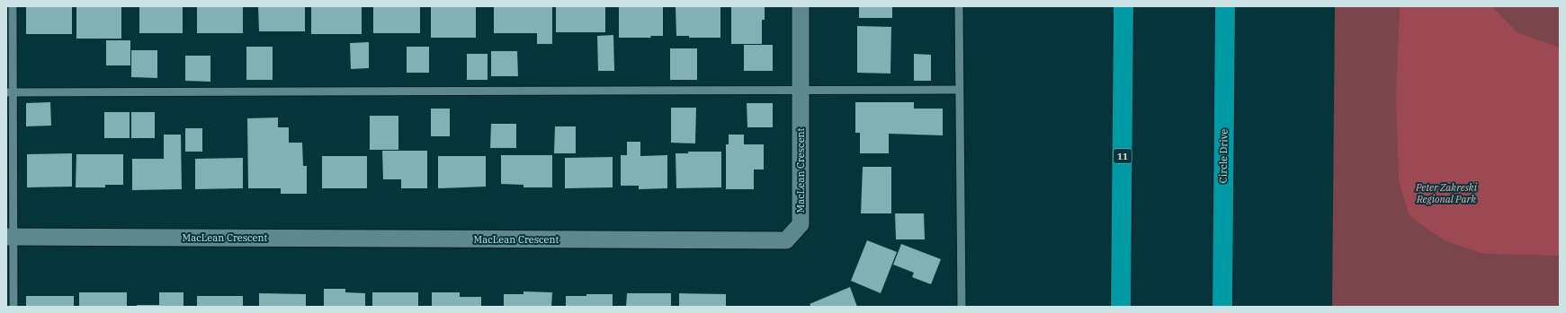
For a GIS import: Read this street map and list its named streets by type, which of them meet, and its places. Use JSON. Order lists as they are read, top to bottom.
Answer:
{
  "streets": {
    "highway": ["11", "Circle Drive"],
    "street": ["MacLean Crescent"]
  },
  "parks": ["Peter Zakreski Regional Park"]
}
